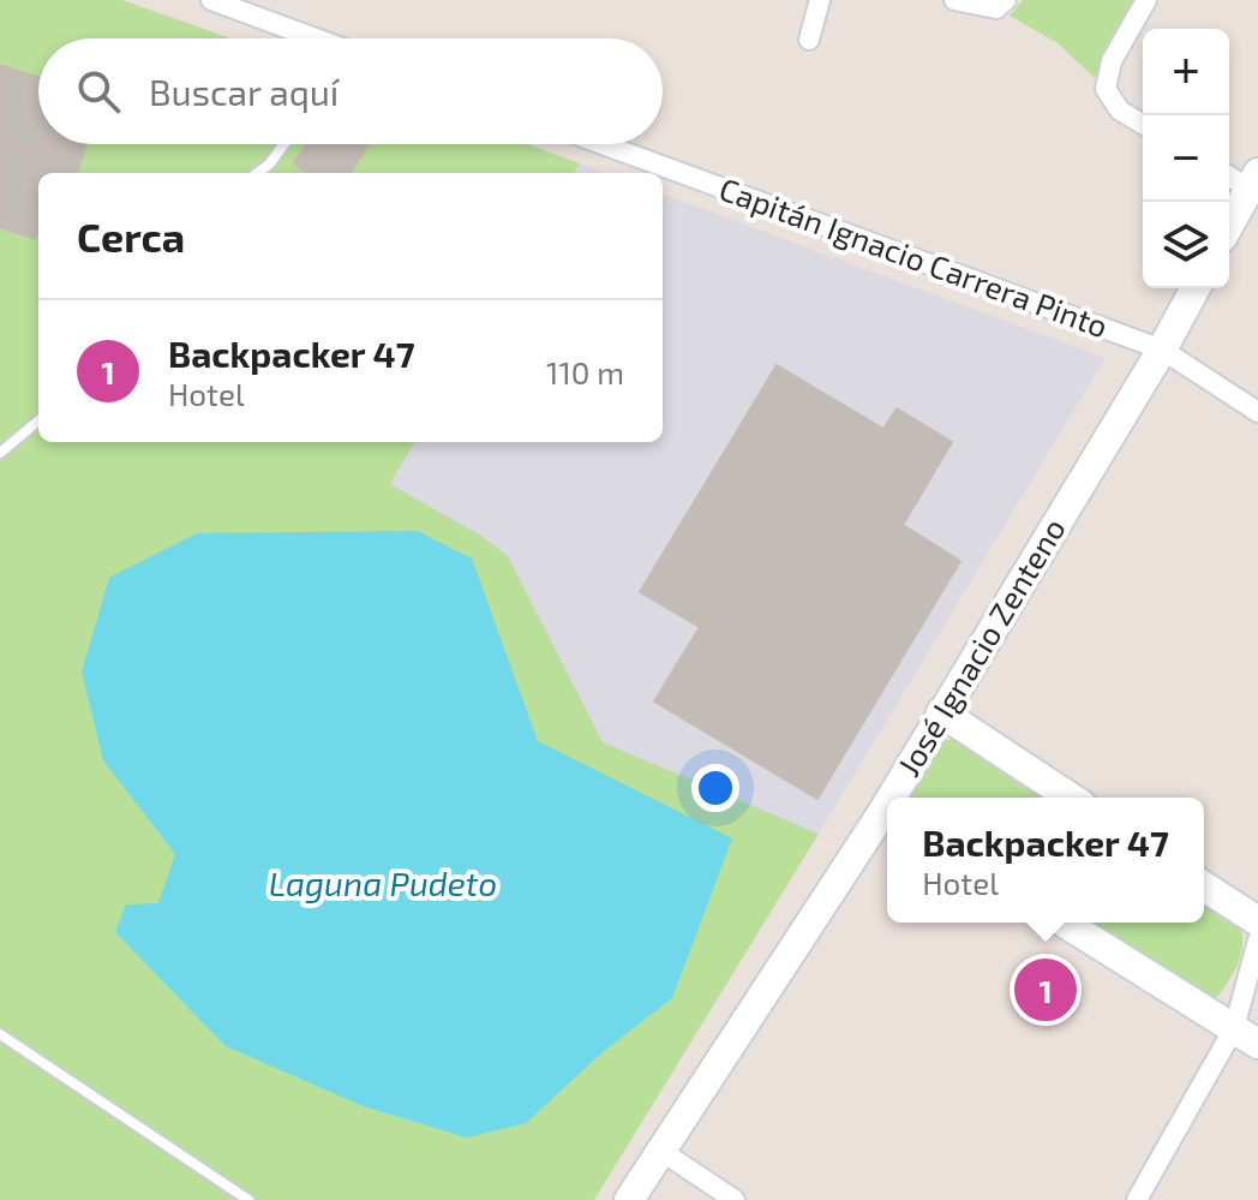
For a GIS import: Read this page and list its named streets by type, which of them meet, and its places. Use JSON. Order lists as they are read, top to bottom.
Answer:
{
  "streets": {
    "street": ["Capitán Ignacio Carrera Pinto", "José Ignacio Zenteno"]
  },
  "crossings": [
    ["Capitán Ignacio Carrera Pinto", "José Ignacio Zenteno"]
  ],
  "water": ["Laguna Pudeto"],
  "page": {
    "map_buttons": ["+", "−"],
    "search": "Buscar aquí",
    "heading": "Cerca",
    "list": [
      {
        "mark": "1",
        "name": "Backpacker 47",
        "note": "Hotel",
        "value": "110 m"
      }
    ],
    "popup": ["Backpacker 47", "Hotel"],
    "pins": "1"
  }
}
